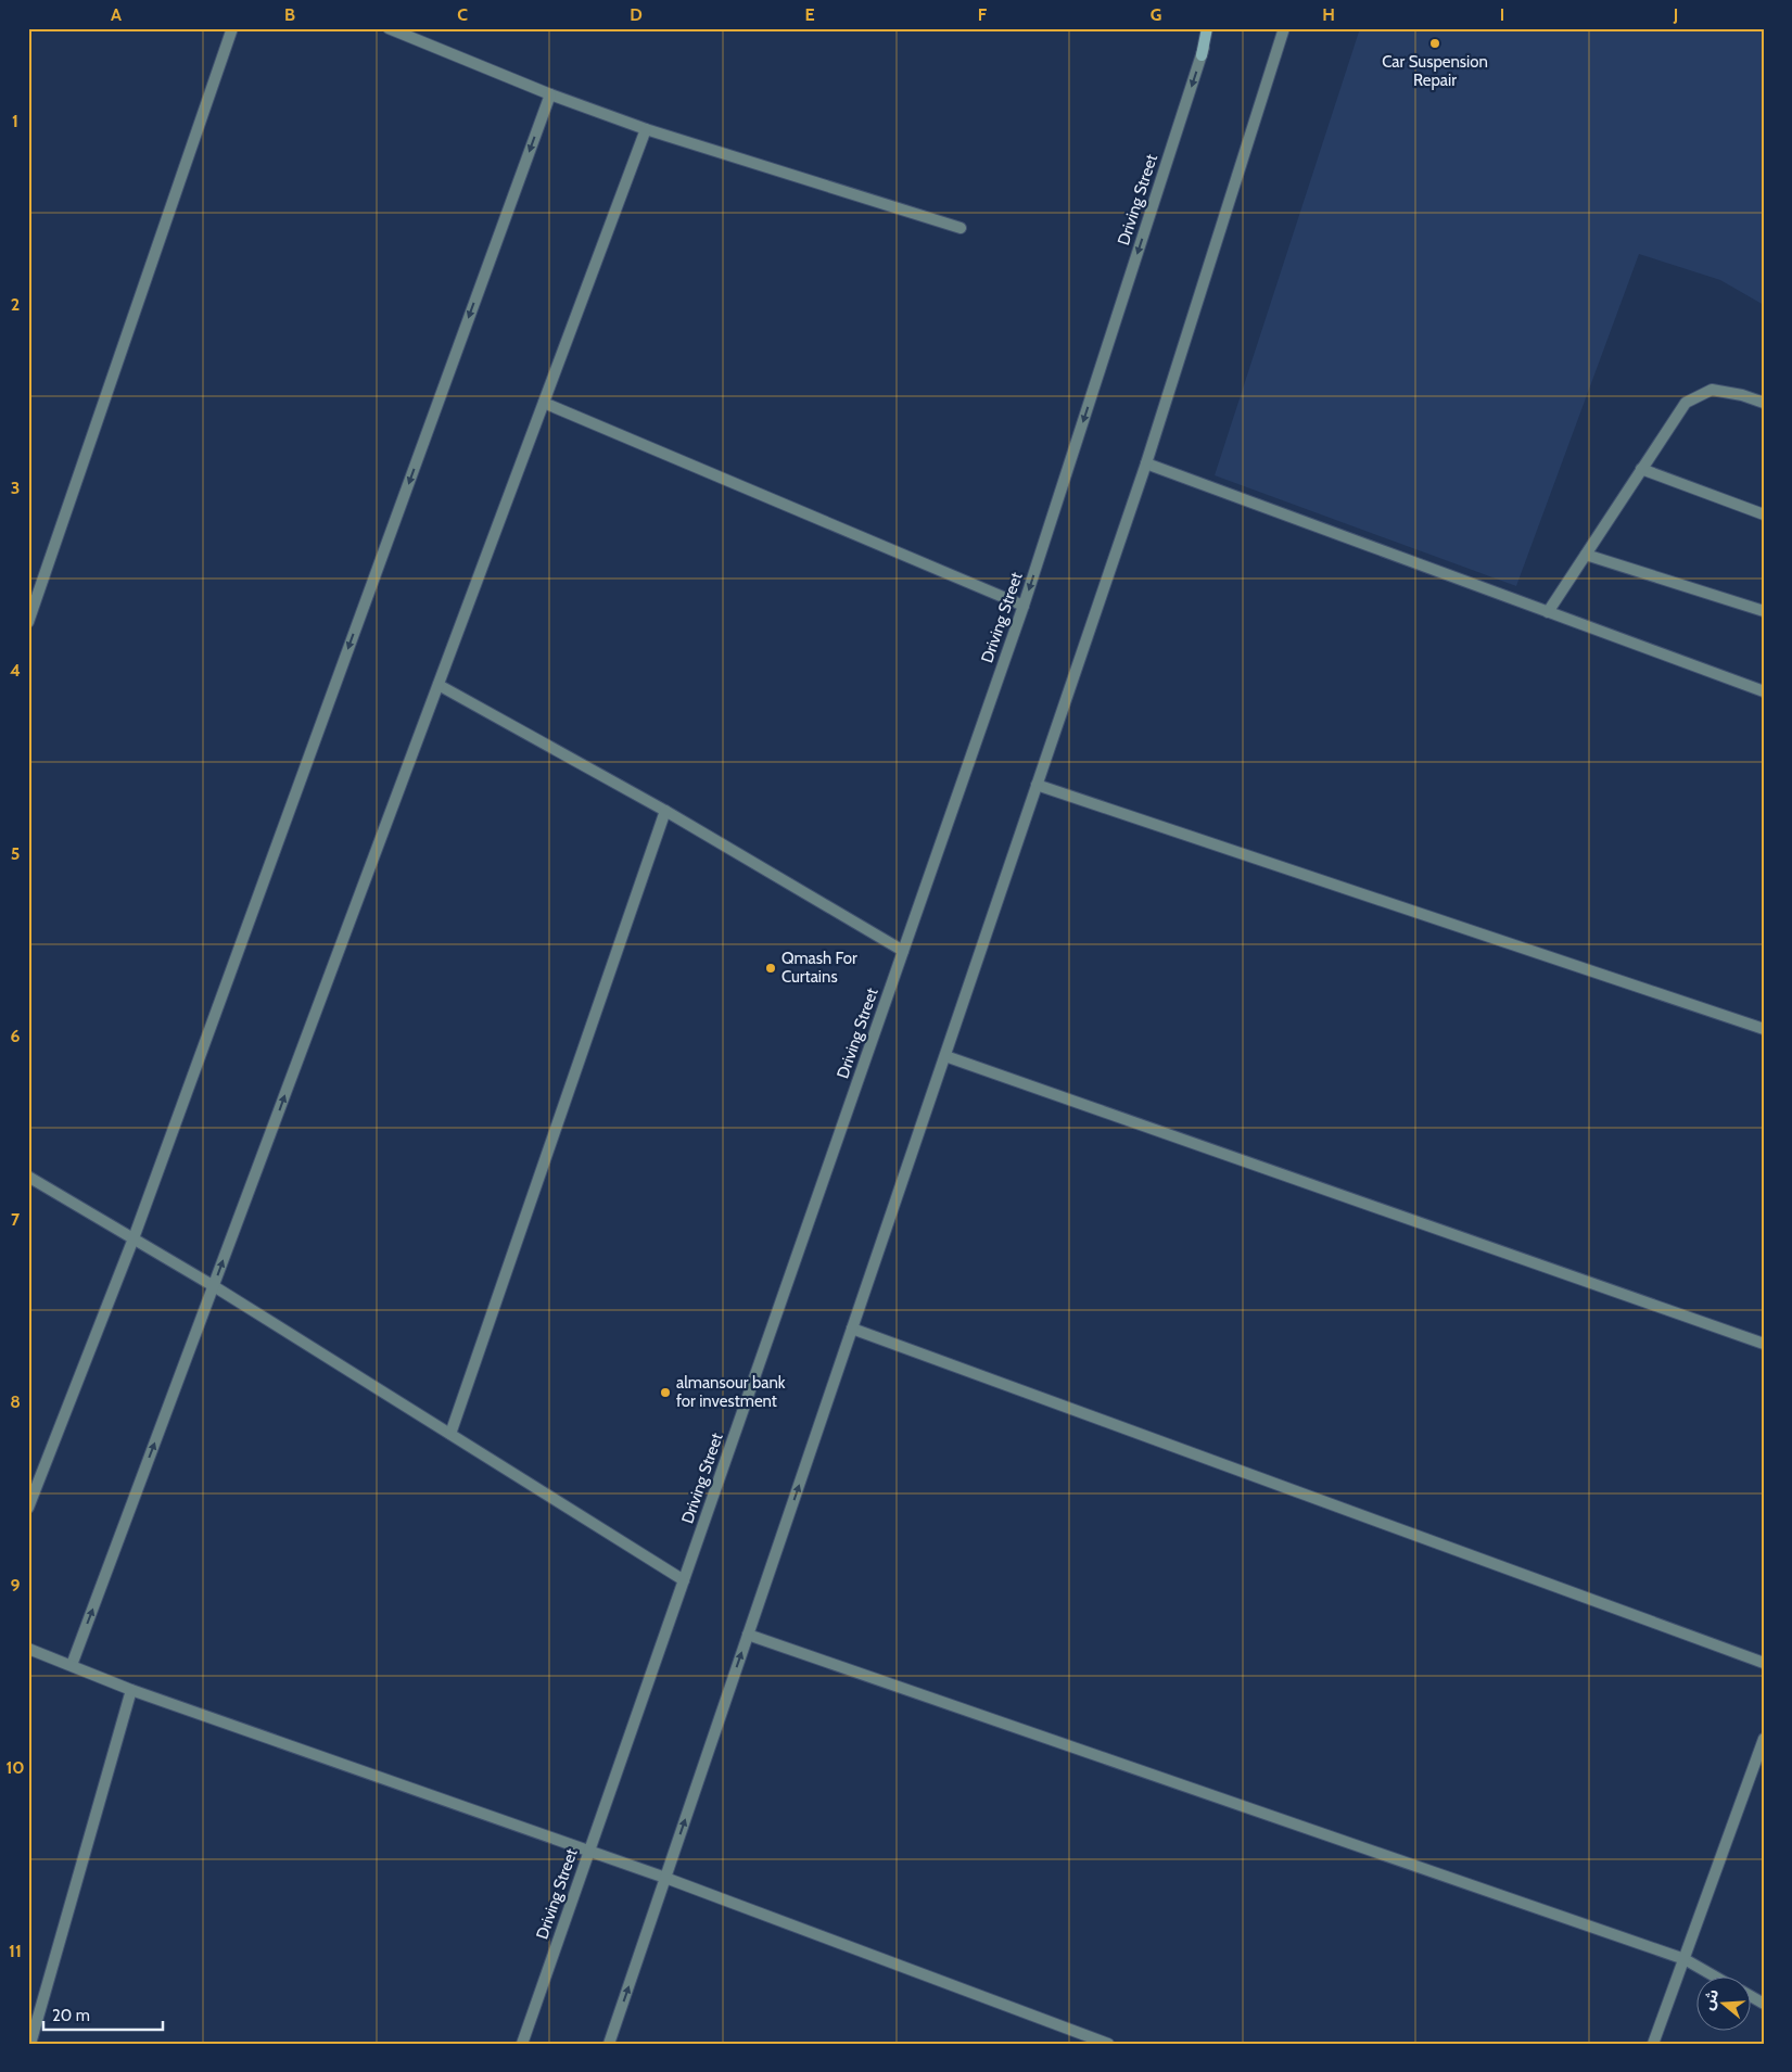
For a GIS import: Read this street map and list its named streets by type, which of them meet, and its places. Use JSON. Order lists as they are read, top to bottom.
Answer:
{
  "streets": {
    "street": ["Driving Street"]
  },
  "places": ["Car Suspension Repair", "Qmash For Curtains", "almansour bank for investment"],
  "scale_bar": "20 m",
  "north": "left",
  "grid": {
    "columns": [
      "A",
      "B",
      "C",
      "D",
      "E",
      "F",
      "G",
      "H",
      "I",
      "J"
    ],
    "rows": [
      "1",
      "2",
      "3",
      "4",
      "5",
      "6",
      "7",
      "8",
      "9",
      "10",
      "11"
    ]
  }
}
